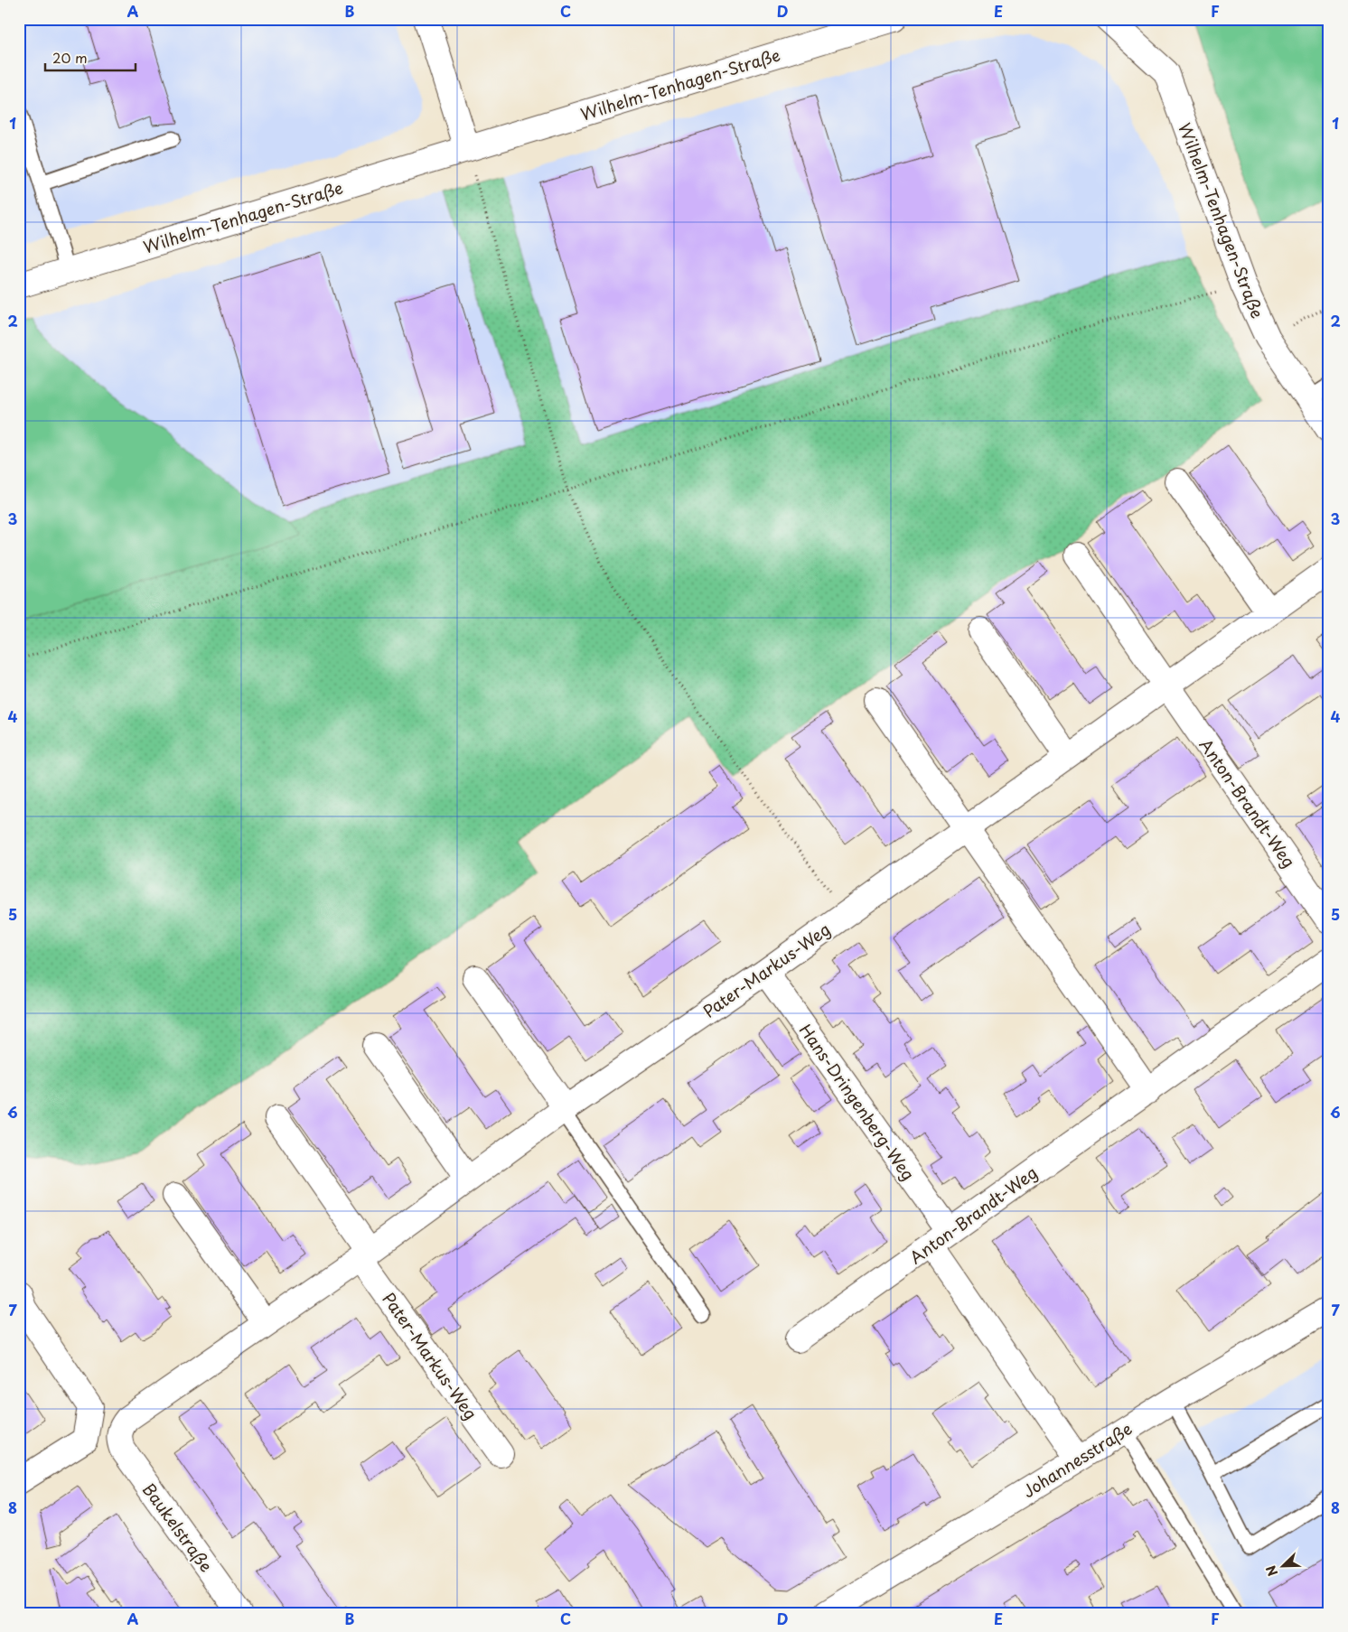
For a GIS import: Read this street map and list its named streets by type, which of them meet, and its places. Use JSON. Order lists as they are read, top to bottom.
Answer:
{
  "streets": {
    "street": [
      "Wilhelm-Tenhagen-Straße",
      "Anton-Brandt-Weg",
      "Pater-Markus-Weg",
      "Hans-Dringenberg-Weg",
      "Johannesstraße",
      "Baukelstraße"
    ]
  },
  "crossings": [
    ["Anton-Brandt-Weg", "Pater-Markus-Weg"],
    ["Anton-Brandt-Weg", "Hans-Dringenberg-Weg"],
    ["Pater-Markus-Weg", "Hans-Dringenberg-Weg"],
    ["Pater-Markus-Weg", "Baukelstraße"],
    ["Hans-Dringenberg-Weg", "Johannesstraße"]
  ],
  "scale_bar": "20 m",
  "north": "bottom left",
  "grid": {
    "columns": [
      "A",
      "B",
      "C",
      "D",
      "E",
      "F"
    ],
    "rows": [
      "1",
      "2",
      "3",
      "4",
      "5",
      "6",
      "7",
      "8"
    ]
  }
}
